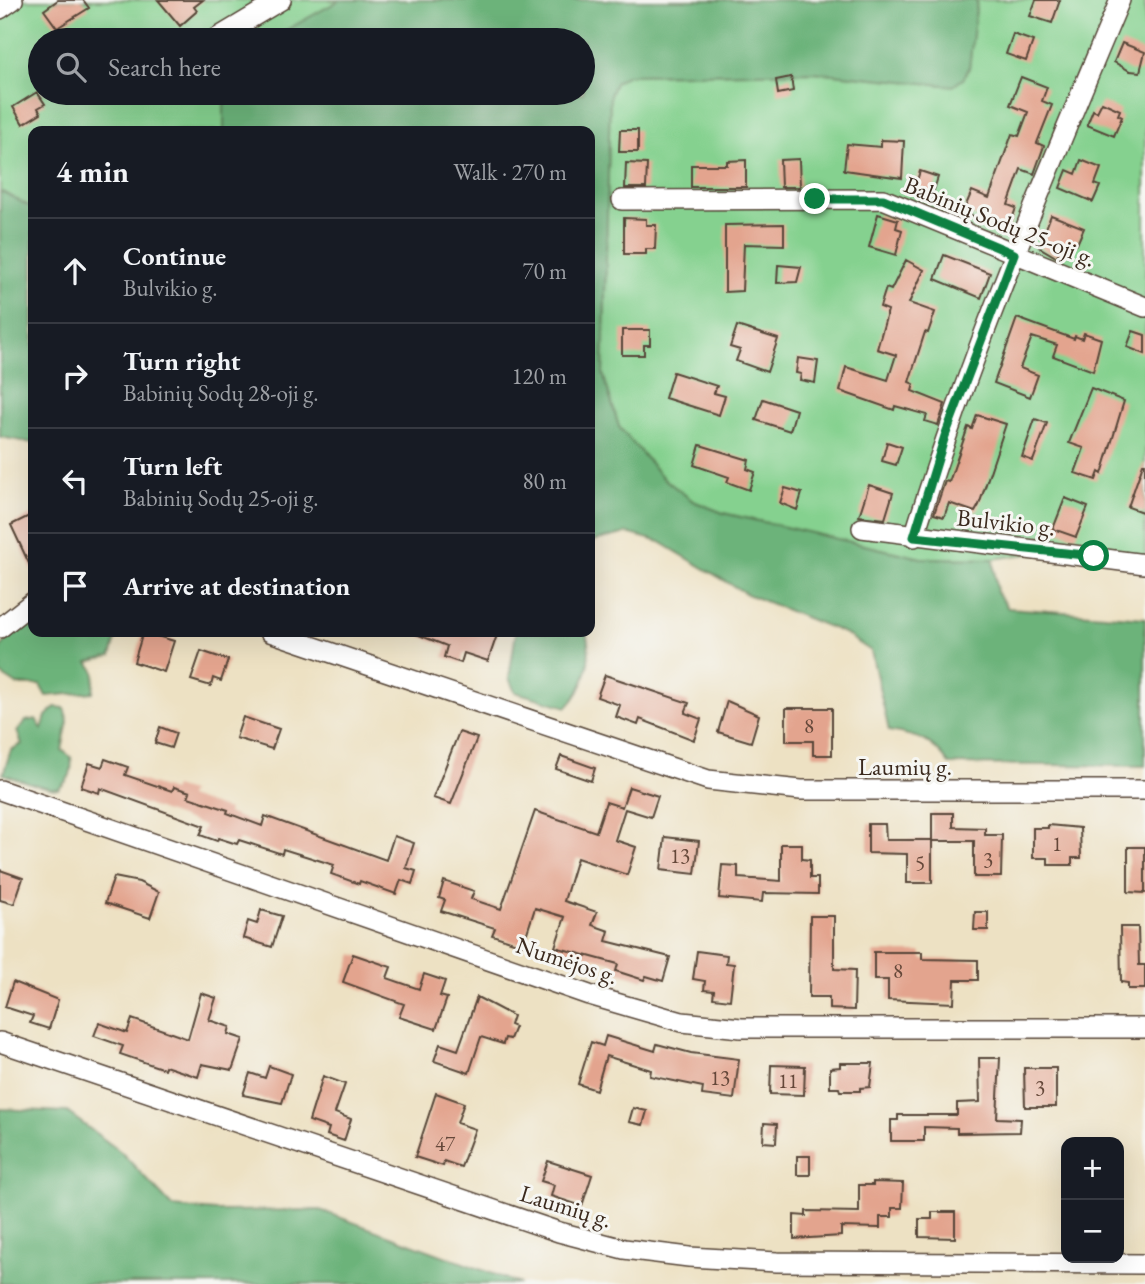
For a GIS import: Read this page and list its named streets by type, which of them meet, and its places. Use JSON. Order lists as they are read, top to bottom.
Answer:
{
  "streets": {
    "street": [
      "Babinių Sodų 25-oji g.",
      "Bulvikio g.",
      "Laumių g.",
      "Numėjos g."
    ]
  },
  "house_numbers": [
    "8",
    "1",
    "13",
    "3",
    "5",
    "8",
    "13",
    "11",
    "3",
    "47"
  ],
  "page": {
    "search": "Search here",
    "heading": ["4 min", "Walk · 270 m"],
    "list": [
      ["Continue", "Bulvikio g.", "70 m"],
      ["Turn right", "Babinių Sodų 28-oji g.", "120 m"],
      ["Turn left", "Babinių Sodų 25-oji g.", "80 m"],
      "Arrive at destination"
    ],
    "map_buttons": ["+", "−"]
  }
}
